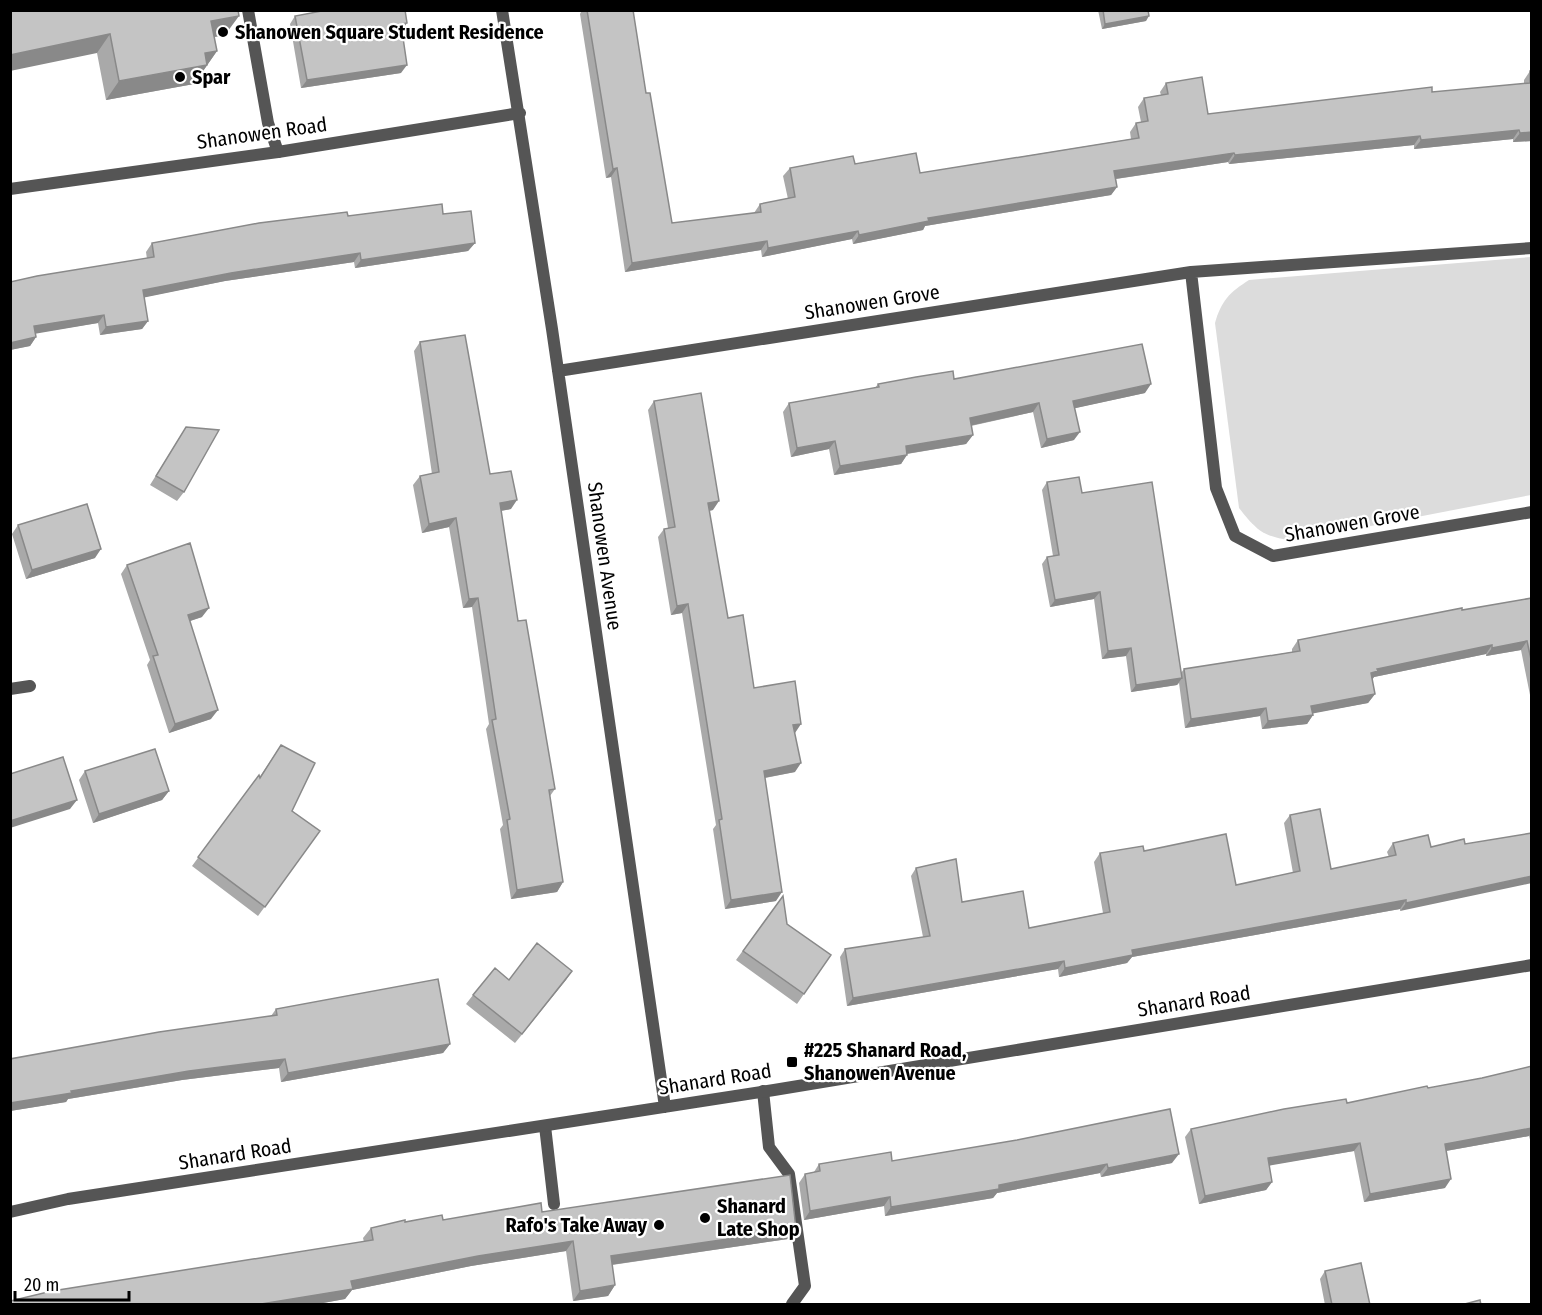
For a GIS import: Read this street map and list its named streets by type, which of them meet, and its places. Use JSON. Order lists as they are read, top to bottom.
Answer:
{
  "streets": {
    "street": [
      "Shanowen Road",
      "Shanowen Grove",
      "Shanowen Avenue",
      "Shanard Road"
    ]
  },
  "crossings": [
    ["Shanowen Road", "Shanowen Avenue"],
    ["Shanowen Grove", "Shanowen Avenue"],
    ["Shanowen Avenue", "Shanard Road"]
  ],
  "places": {
    "other": [
      "Shanowen Square Student Residence",
      "Spar",
      "Shanard Late Shop",
      "Rafo's Take Away"
    ],
    "transit": ["#225 Shanard Road, Shanowen Avenue"]
  },
  "scale_bar": "20 m"
}
